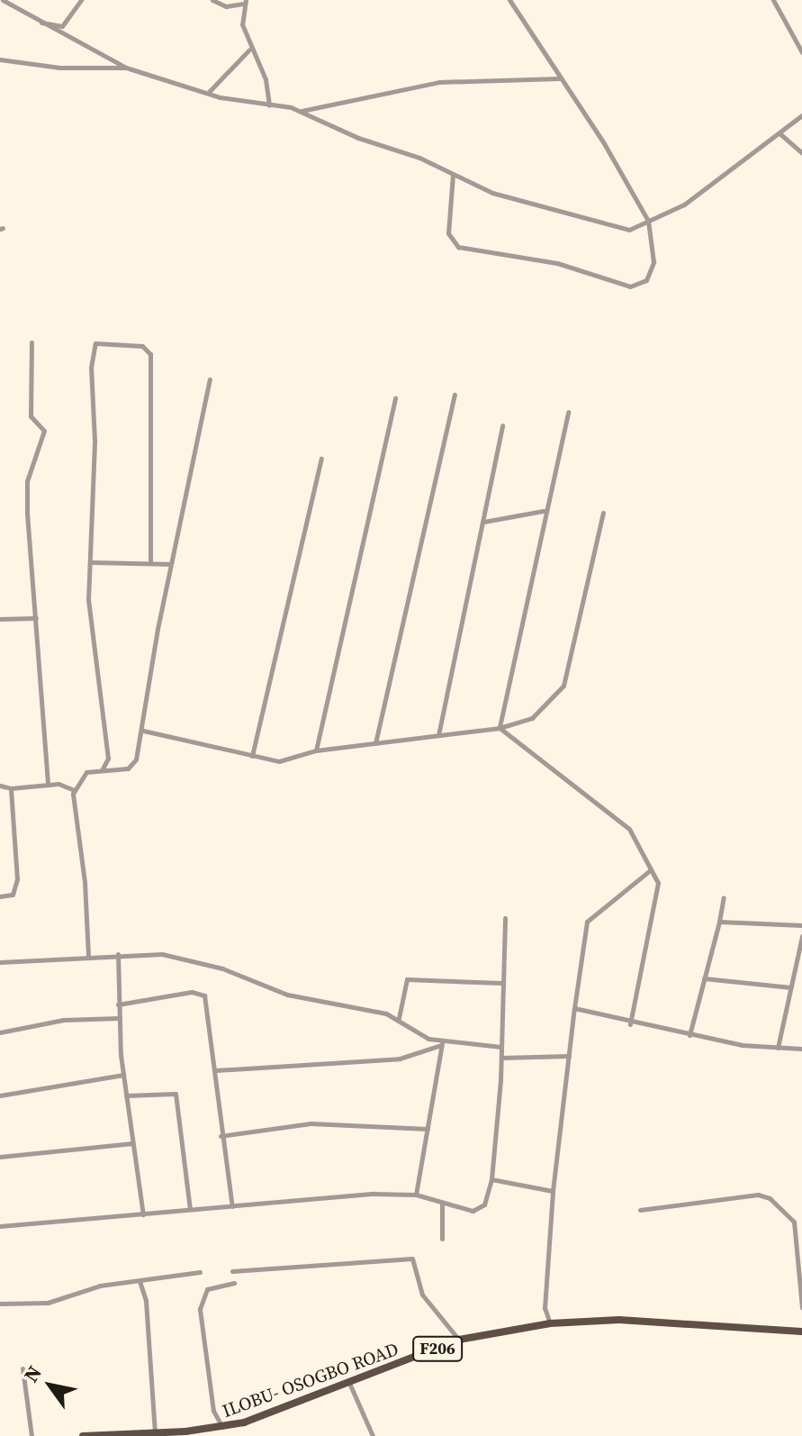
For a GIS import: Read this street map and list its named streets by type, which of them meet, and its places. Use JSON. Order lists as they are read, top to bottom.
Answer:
{
  "streets": {
    "main road": ["F206", "ILOBU- OSOGBO ROAD"]
  },
  "north": "top left"
}
